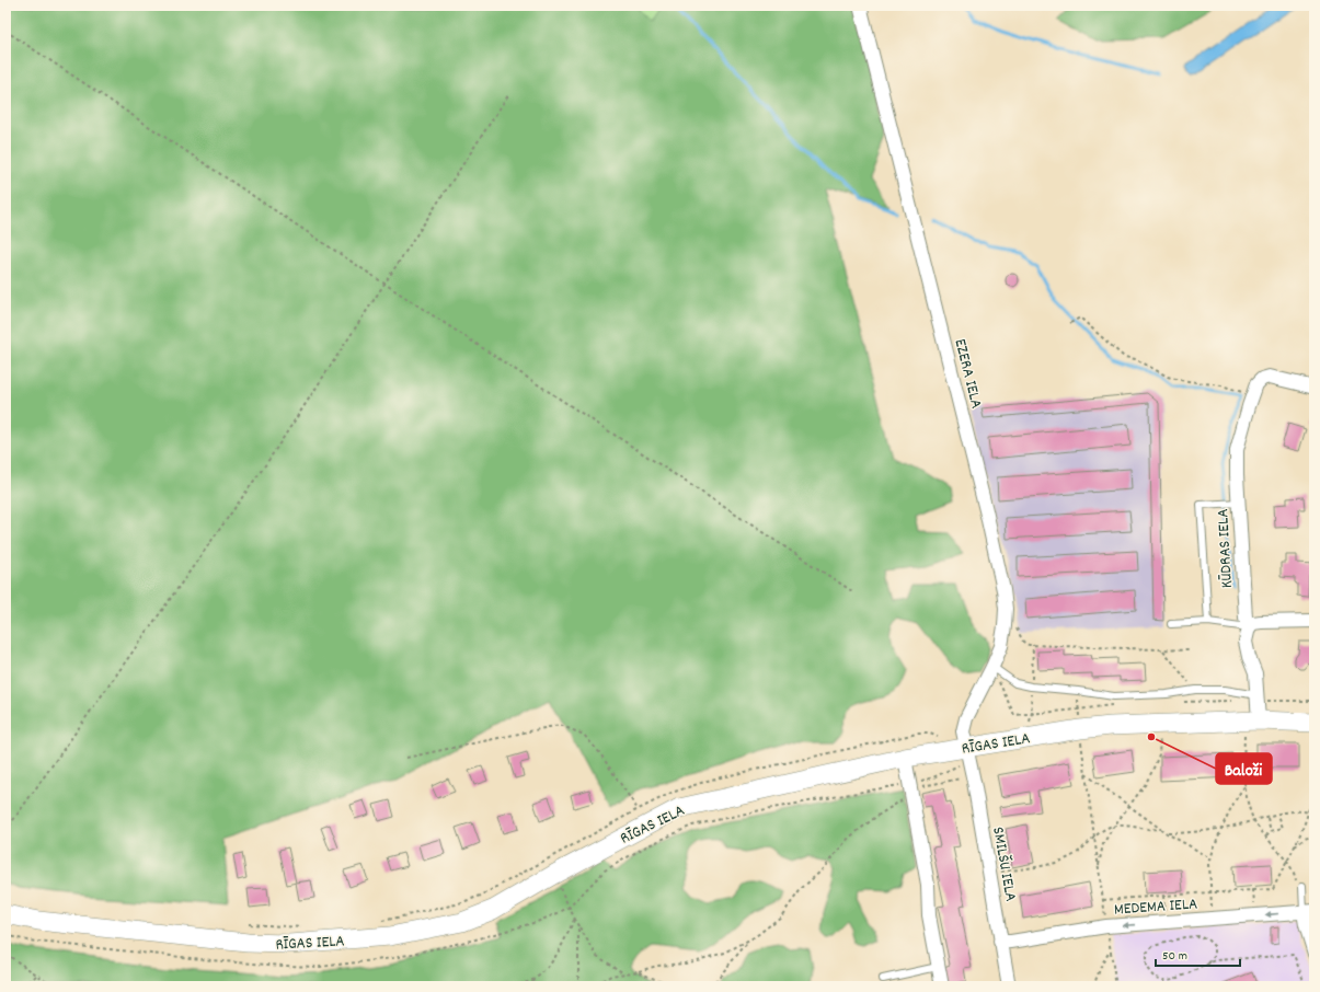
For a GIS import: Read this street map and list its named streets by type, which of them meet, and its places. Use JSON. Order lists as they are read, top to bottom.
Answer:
{
  "streets": {
    "main road": ["RĪGAS IELA"],
    "street": [
      "EZERA IELA",
      "KŪDRAS IELA",
      "SMILŠU IELA",
      "MEDEMA IELA"
    ]
  },
  "crossings": [
    ["EZERA IELA", "RĪGAS IELA"],
    ["EZERA IELA", "SMILŠU IELA"],
    ["KŪDRAS IELA", "RĪGAS IELA"],
    ["RĪGAS IELA", "SMILŠU IELA"],
    ["SMILŠU IELA", "MEDEMA IELA"]
  ],
  "one_way": ["MEDEMA IELA"],
  "places": ["Baloži"],
  "scale_bar": "50 m"
}
